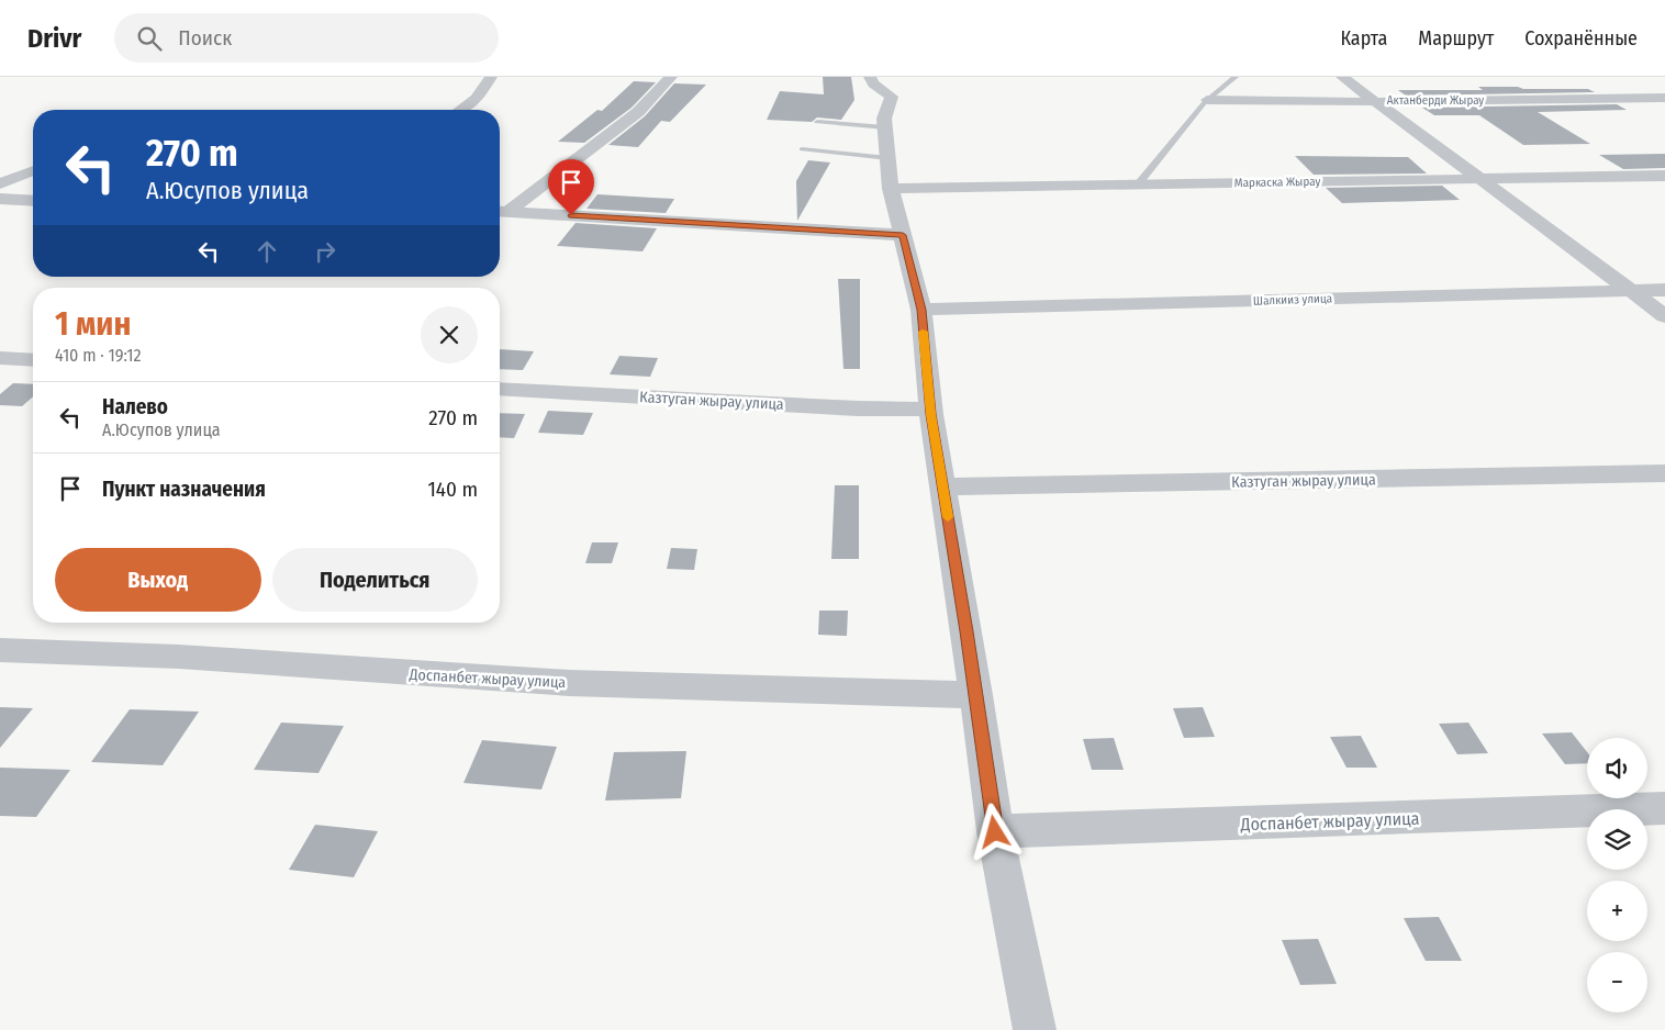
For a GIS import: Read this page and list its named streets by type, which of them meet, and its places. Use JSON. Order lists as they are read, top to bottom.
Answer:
{
  "streets": {
    "street": [
      "Актанберди Жырау",
      "Маркаска Жырау",
      "Шалкииз улица",
      "Казтуган жырау улица",
      "Доспанбет жырау улица"
    ]
  },
  "page": {
    "header": "Drivr",
    "search": "Поиск",
    "nav": ["Карта", "Маршрут", "Сохранённые"],
    "turn": ["270 m", "А.Юсупов улица"],
    "heading": ["1 мин", "410 m · 19:12"],
    "list": [
      {
        "name": "Налево",
        "note": "А.Юсупов улица",
        "value": "270 m"
      },
      {
        "name": "Пункт назначения",
        "value": "140 m"
      }
    ],
    "buttons": ["Выход", "Поделиться"],
    "map_buttons": ["+", "−"]
  }
}
